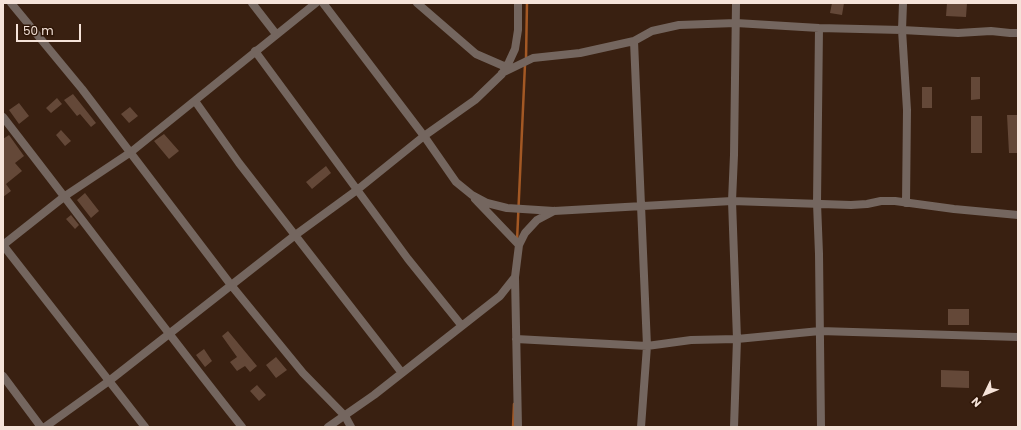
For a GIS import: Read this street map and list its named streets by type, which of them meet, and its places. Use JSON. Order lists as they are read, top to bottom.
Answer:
{
  "scale_bar": "50 m",
  "north": "bottom left"
}
